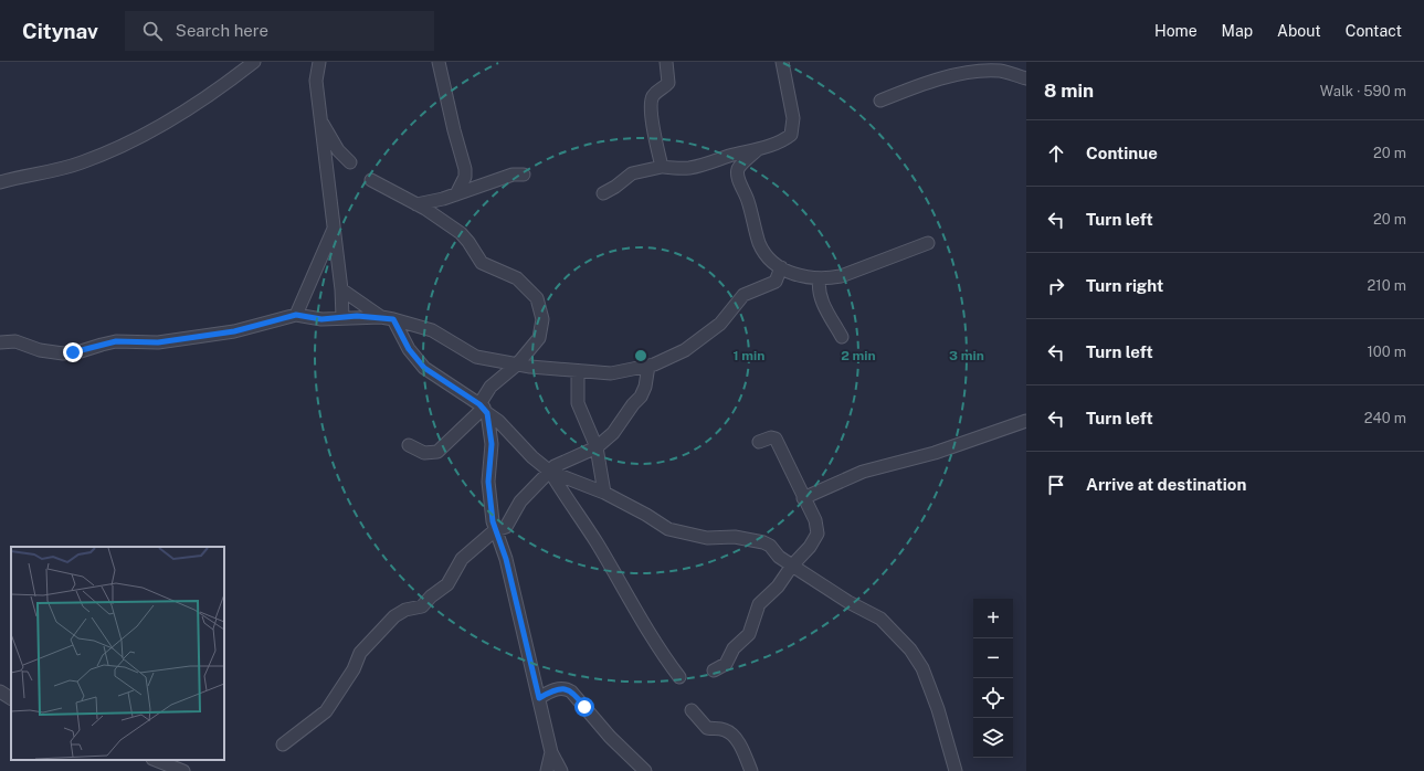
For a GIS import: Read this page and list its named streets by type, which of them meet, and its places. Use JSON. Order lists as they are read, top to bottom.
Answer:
{
  "page": {
    "header": "Citynav",
    "search": "Search here",
    "nav": [
      "Home",
      "Map",
      "About",
      "Contact"
    ],
    "heading": ["8 min", "Walk · 590 m"],
    "list": [
      ["Continue", "20 m"],
      ["Turn left", "20 m"],
      ["Turn right", "210 m"],
      ["Turn left", "100 m"],
      ["Turn left", "240 m"],
      "Arrive at destination"
    ],
    "map_buttons": ["+", "−"]
  },
  "rings": ["1 min", "2 min", "3 min"]
}
